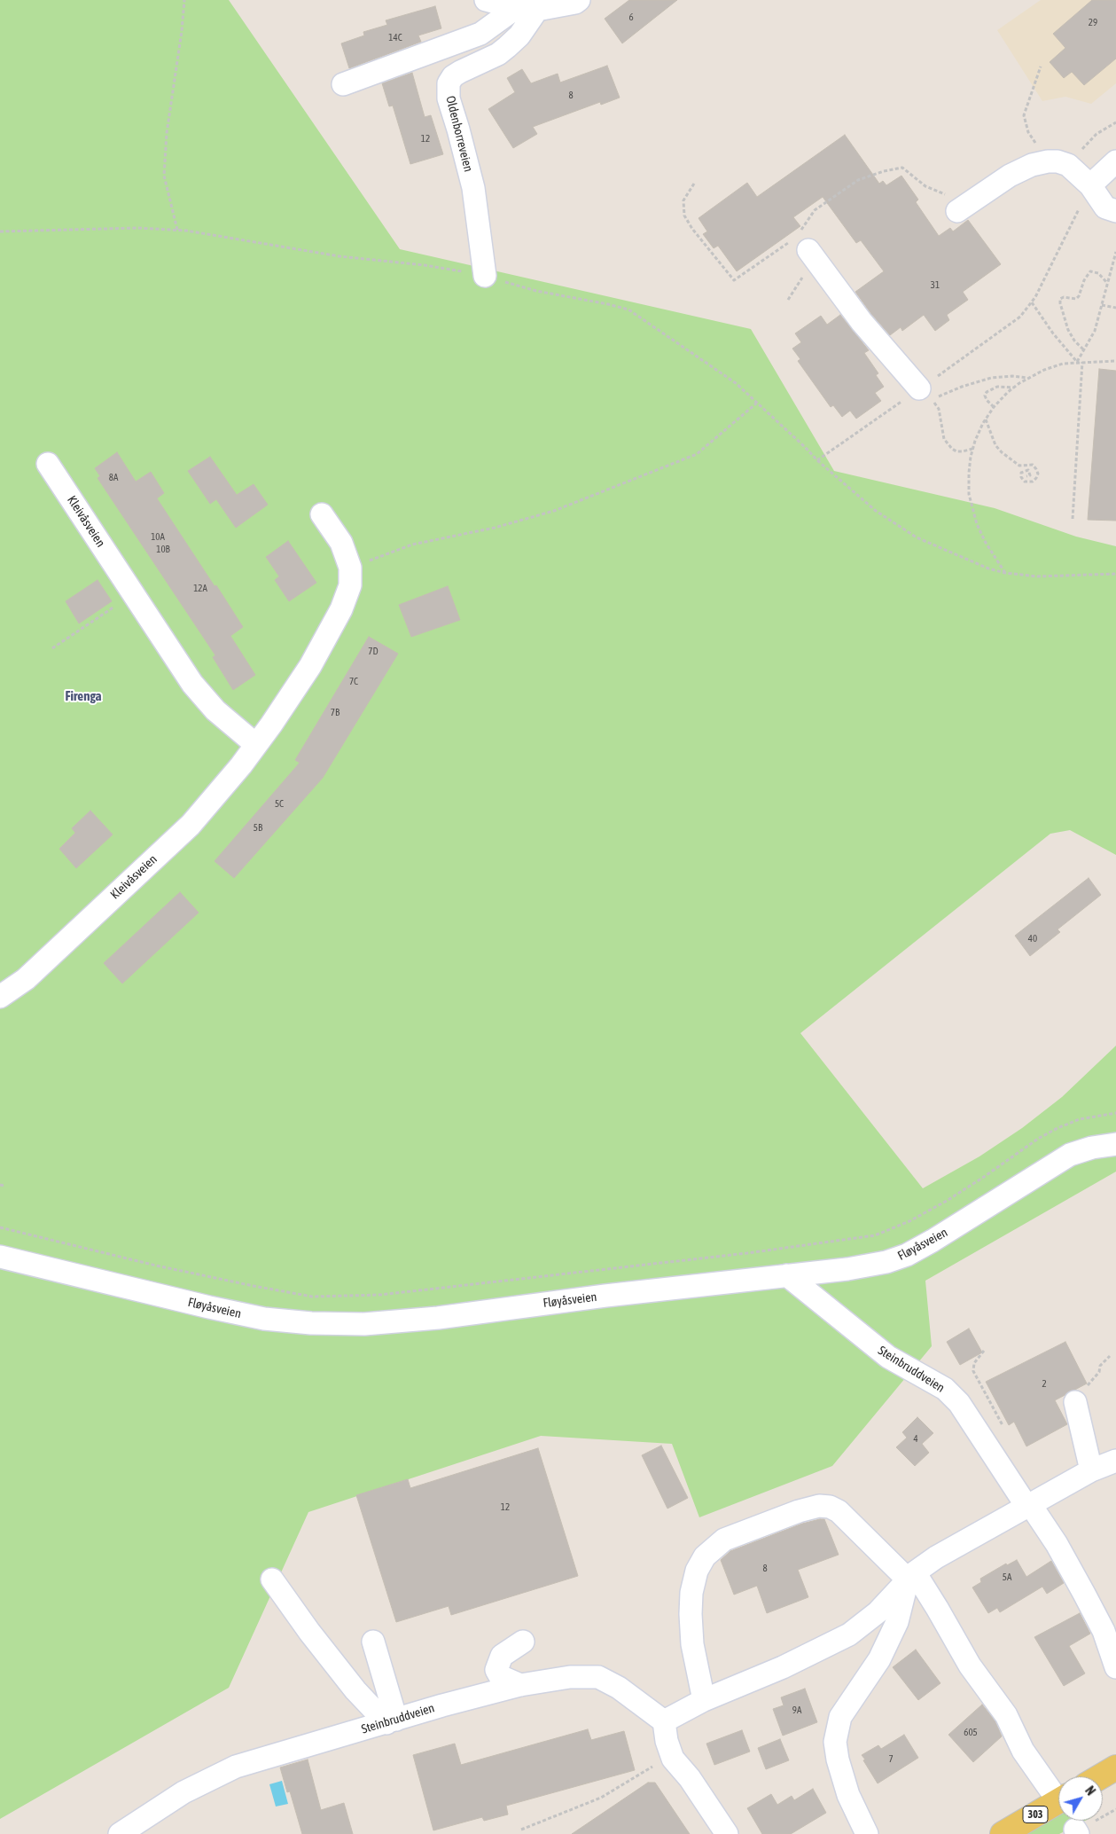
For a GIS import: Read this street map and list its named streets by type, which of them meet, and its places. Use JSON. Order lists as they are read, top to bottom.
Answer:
{
  "streets": {
    "main road": ["303"],
    "street": [
      "Oldenborreveien",
      "Kleivåsveien",
      "Fløyåsveien",
      "Steinbruddveien"
    ]
  },
  "crossings": [
    ["Fløyåsveien", "Steinbruddveien"]
  ],
  "districts": ["Firenga"],
  "house_numbers": [
    "6",
    "29",
    "14C",
    "8",
    "12",
    "31",
    "8A",
    "10A",
    "10B",
    "12A",
    "7D",
    "7C",
    "7B",
    "5C",
    "5B",
    "40",
    "2",
    "4",
    "12",
    "8",
    "5A",
    "9A",
    "605",
    "7"
  ],
  "north": "top right"
}
